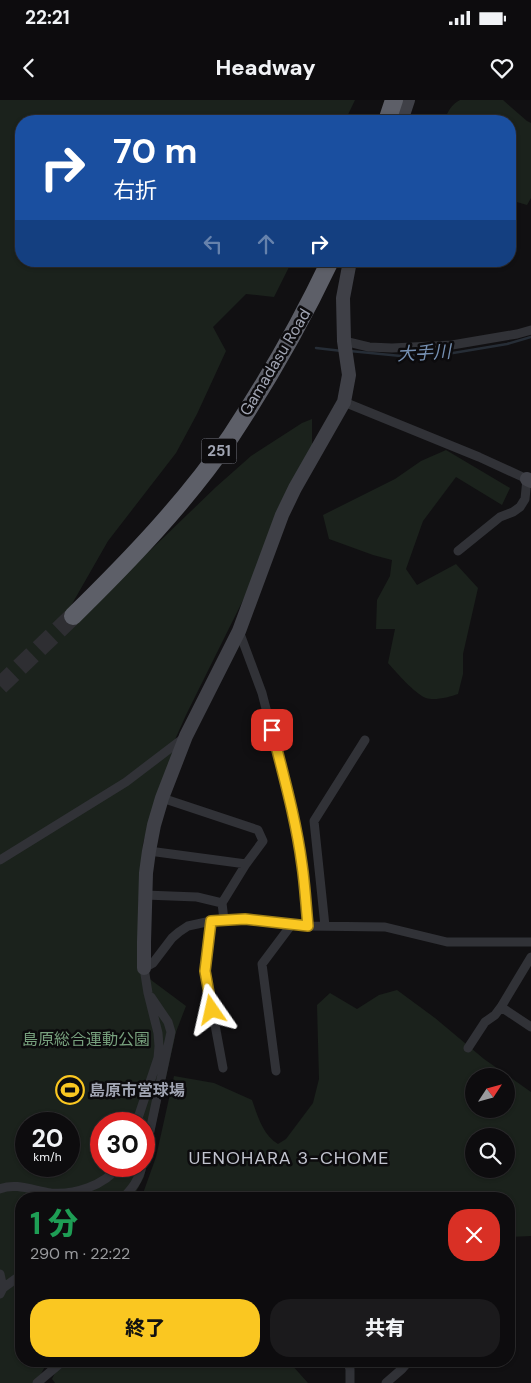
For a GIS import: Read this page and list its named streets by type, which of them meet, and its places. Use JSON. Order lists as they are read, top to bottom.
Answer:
{
  "streets": {
    "highway": ["Gamadasu Road", "251"]
  },
  "districts": ["UENOHARA 3-CHOME"],
  "water": ["大手川"],
  "parks": ["島原総合運動公園"],
  "places": {
    "sports": ["島原市営球場"]
  },
  "north": "top right",
  "page": {
    "status": "22:21",
    "header": "Headway",
    "turn": ["70 m", "右折"],
    "speed": "20 km/h",
    "limit": "30",
    "heading": ["1 分", "290 m · 22:22"],
    "buttons": ["終了", "共有"]
  }
}
